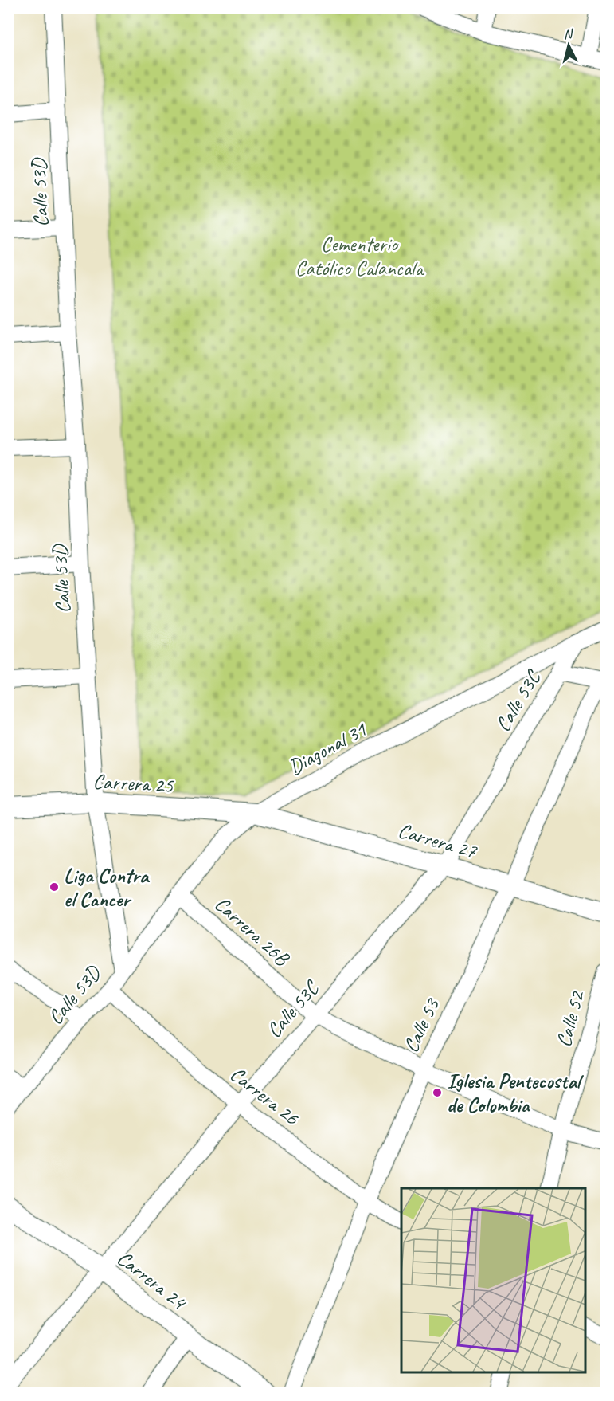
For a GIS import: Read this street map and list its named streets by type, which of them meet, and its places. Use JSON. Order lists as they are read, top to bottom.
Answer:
{
  "streets": {
    "street": [
      "Calle 53D",
      "Calle 53C",
      "Diagonal 31",
      "Carrera 25",
      "Carrera 27",
      "Carrera 26B",
      "Calle 52",
      "Calle 53",
      "Carrera 26",
      "Carrera 24"
    ]
  },
  "crossings": [
    ["Calle 53D", "Diagonal 31"],
    ["Calle 53D", "Carrera 25"],
    ["Calle 53D", "Carrera 26"],
    ["Calle 53C", "Diagonal 31"],
    ["Calle 53C", "Carrera 27"],
    ["Calle 53C", "Carrera 26B"],
    ["Calle 53C", "Carrera 26"],
    ["Calle 53C", "Carrera 24"],
    ["Diagonal 31", "Carrera 25"],
    ["Diagonal 31", "Carrera 27"],
    ["Diagonal 31", "Carrera 26B"],
    ["Carrera 25", "Carrera 27"],
    ["Carrera 27", "Calle 53"],
    ["Carrera 26B", "Calle 52"],
    ["Carrera 26B", "Calle 53"],
    ["Calle 53", "Carrera 26"]
  ],
  "parks": ["Cementerio Católico Calancala"],
  "places": ["Liga Contra el Cancer", "Iglesia Pentecostal de Colombia"],
  "north": "top"
}
